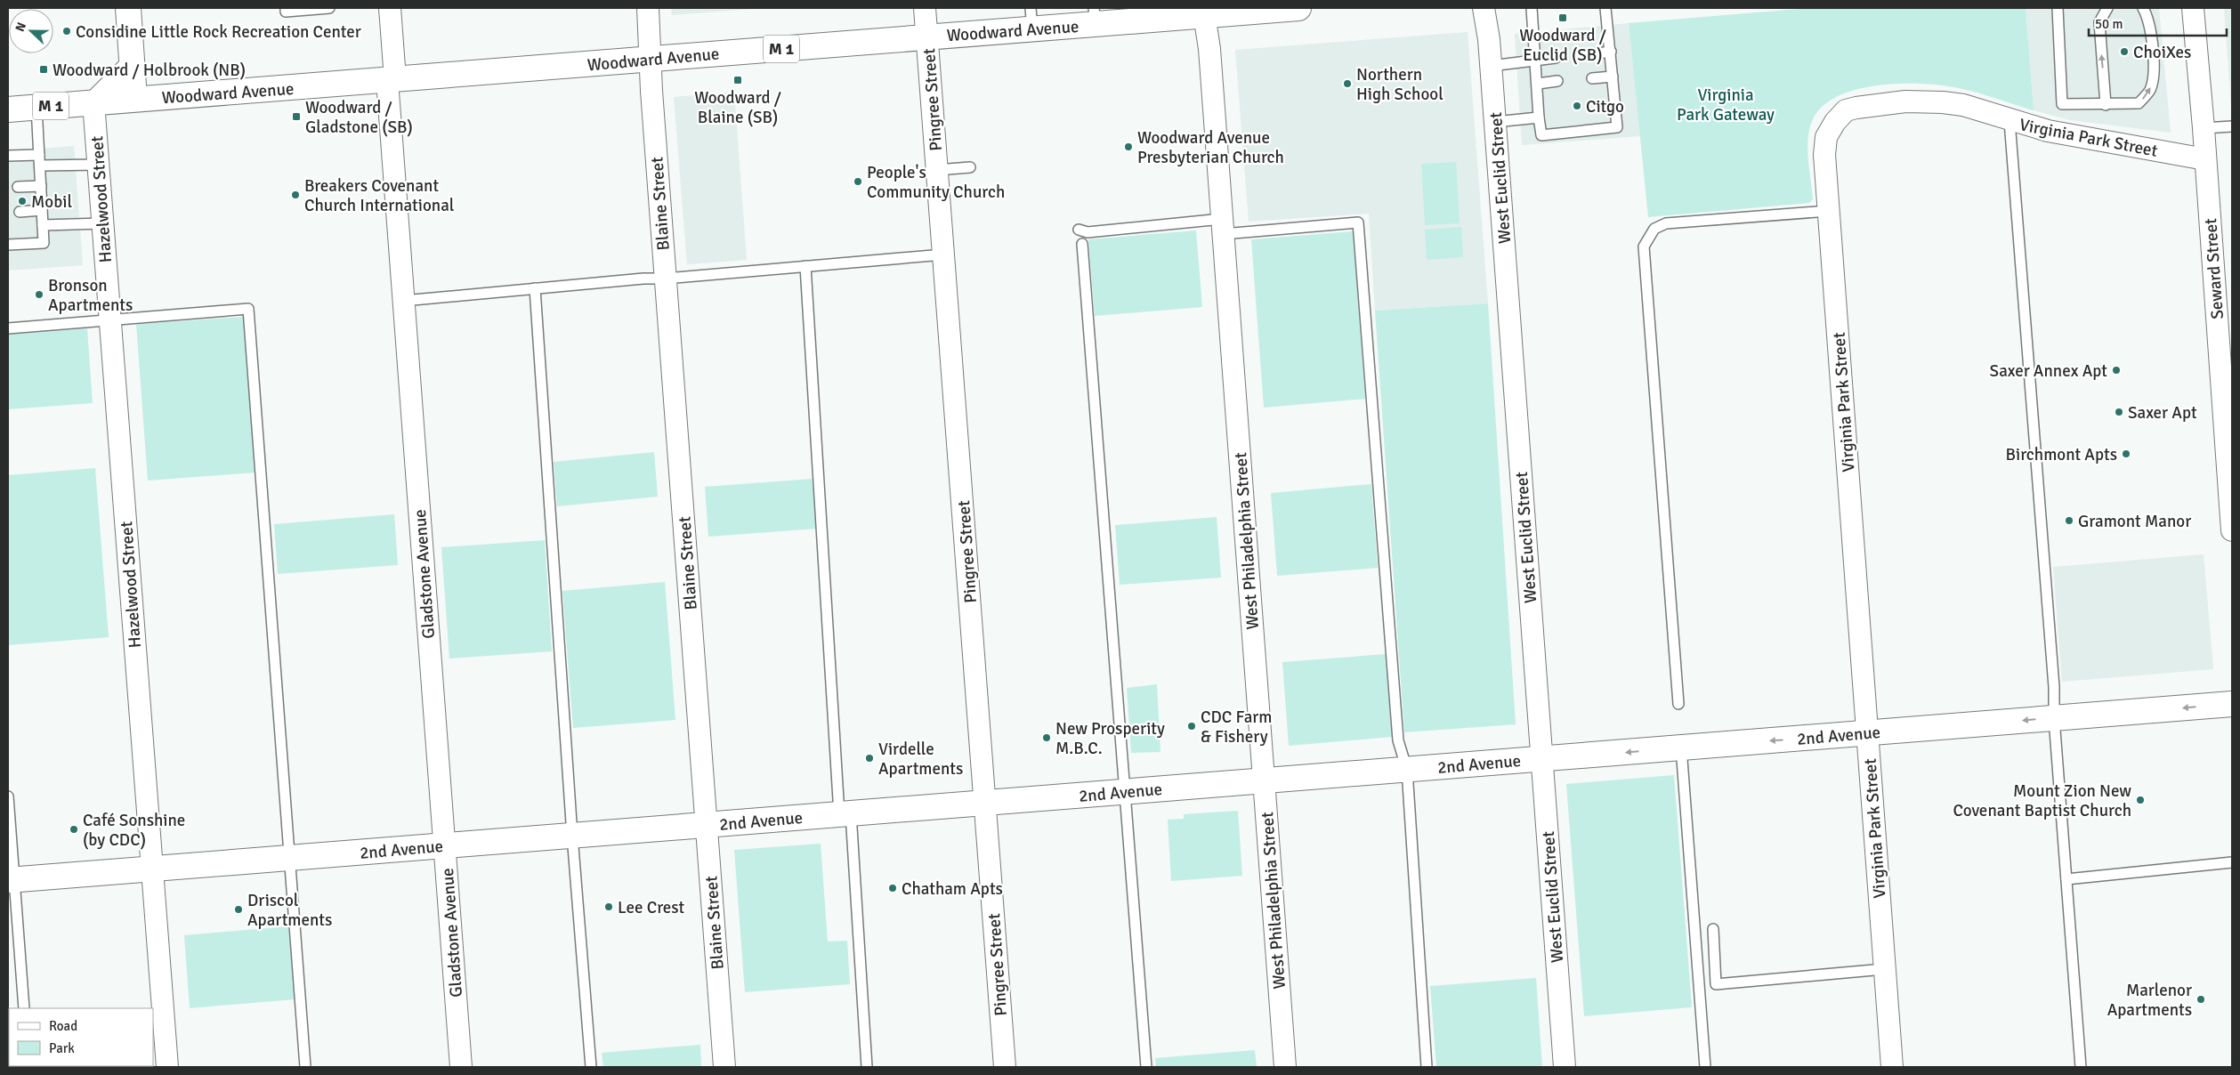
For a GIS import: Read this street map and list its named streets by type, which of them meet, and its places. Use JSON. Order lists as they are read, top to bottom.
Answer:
{
  "streets": {
    "street": [
      "Woodward Avenue",
      "M 1",
      "Pingree Street",
      "Virginia Park Street",
      "West Euclid Street",
      "Hazelwood Street",
      "Blaine Street",
      "Seward Street",
      "West Philadelphia Street",
      "Gladstone Avenue",
      "2nd Avenue"
    ]
  },
  "crossings": [
    ["Woodward Avenue", "Pingree Street"],
    ["Woodward Avenue", "Hazelwood Street"],
    ["Woodward Avenue", "Blaine Street"],
    ["Woodward Avenue", "West Philadelphia Street"],
    ["Woodward Avenue", "Gladstone Avenue"],
    ["Pingree Street", "2nd Avenue"],
    ["Virginia Park Street", "Seward Street"],
    ["Virginia Park Street", "2nd Avenue"],
    ["West Euclid Street", "2nd Avenue"],
    ["Hazelwood Street", "2nd Avenue"],
    ["Blaine Street", "2nd Avenue"],
    ["West Philadelphia Street", "2nd Avenue"],
    ["Gladstone Avenue", "2nd Avenue"]
  ],
  "parks": ["Virginia Park Gateway"],
  "places": {
    "transit": [
      "Woodward / Euclid (SB)",
      "Woodward / Holbrook (NB)",
      "Woodward / Blaine (SB)",
      "Woodward / Gladstone (SB)"
    ],
    "other": [
      "Considine Little Rock Recreation Center",
      "ChoiXes",
      "Northern High School",
      "Citgo",
      "Woodward Avenue Presbyterian Church",
      "People's Community Church",
      "Breakers Covenant Church International",
      "Mobil",
      "Bronson Apartments",
      "Saxer Annex Apt",
      "Saxer Apt",
      "Birchmont Apts",
      "Gramont Manor",
      "CDC Farm & Fishery",
      "New Prosperity M.B.C.",
      "Virdelle Apartments",
      "Mount Zion New Covenant Baptist Church",
      "Café Sonshine (by CDC)",
      "Chatham Apts",
      "Lee Crest",
      "Driscol Apartments",
      "Marlenor Apartments"
    ]
  },
  "legend": ["Road", "Park"],
  "scale_bar": "50 m",
  "north": "left"
}
